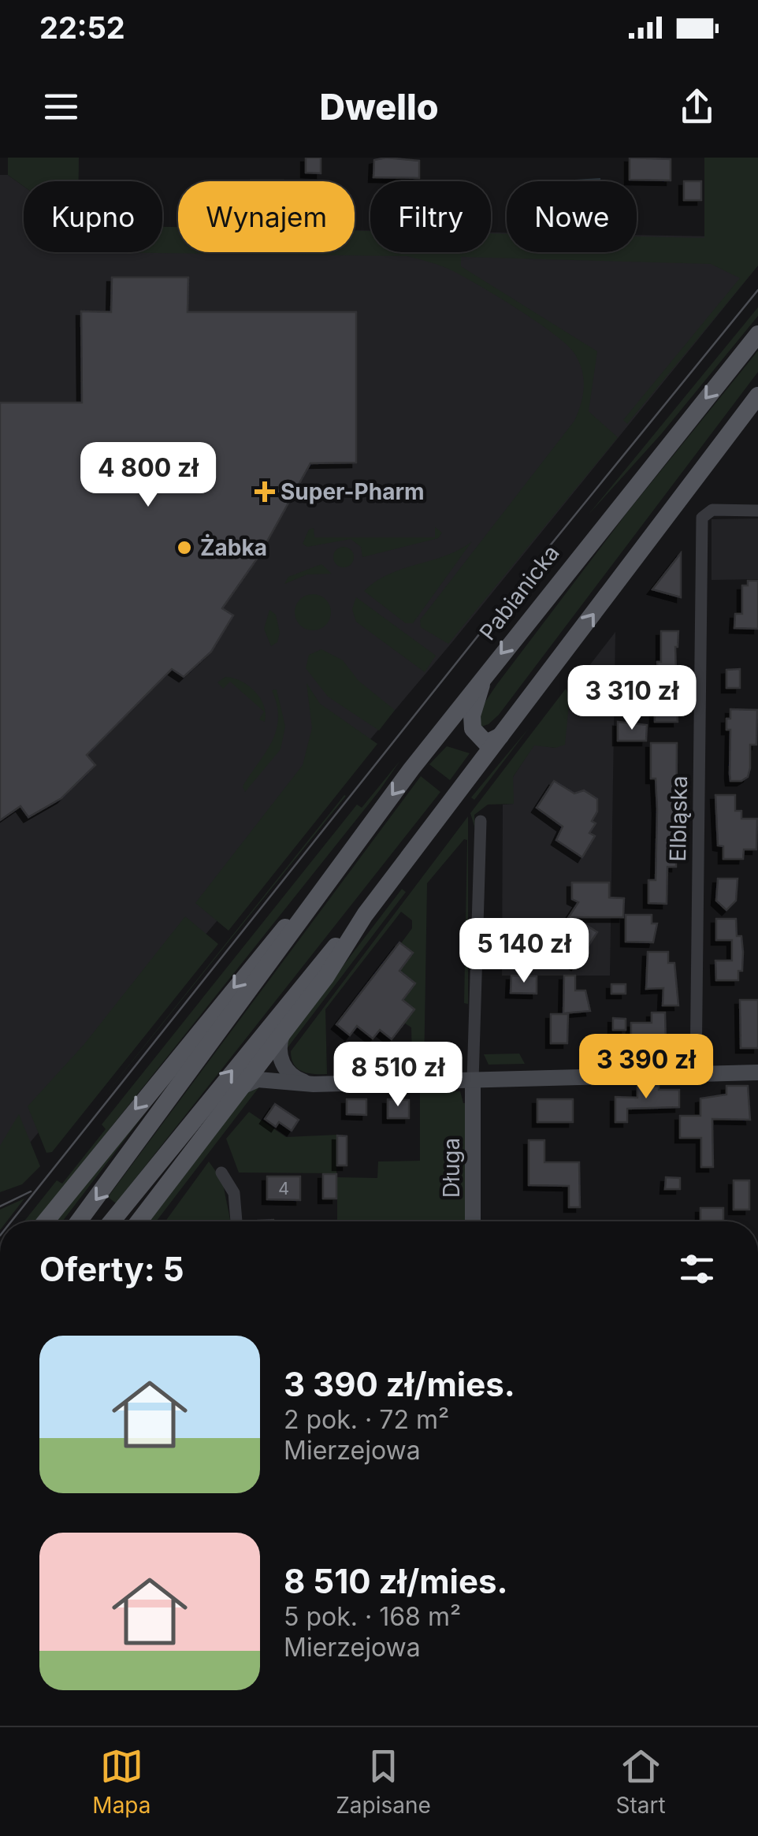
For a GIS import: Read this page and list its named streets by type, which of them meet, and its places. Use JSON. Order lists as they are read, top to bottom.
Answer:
{
  "streets": {
    "main road": ["Pabianicka"],
    "street": ["Elbląska", "Długa"]
  },
  "places": {
    "health": ["Super-Pharm"],
    "other": ["Żabka"]
  },
  "house_numbers": ["4"],
  "page": {
    "status": "22:52",
    "header": "Dwello",
    "chip": [
      "Kupno",
      "Wynajem",
      "Filtry",
      "Nowe"
    ],
    "price": [
      "4 800 zł",
      "3 310 zł",
      "5 140 zł",
      "3 390 zł",
      "8 510 zł"
    ],
    "heading": "Oferty: 5",
    "list": [
      {
        "name": "3 390 zł/mies.",
        "note": "2 pok. · 72 m² · Mierzejowa"
      },
      {
        "name": "8 510 zł/mies.",
        "note": "5 pok. · 168 m² · Mierzejowa"
      }
    ],
    "tabs": ["Mapa", "Zapisane", "Start"]
  }
}
